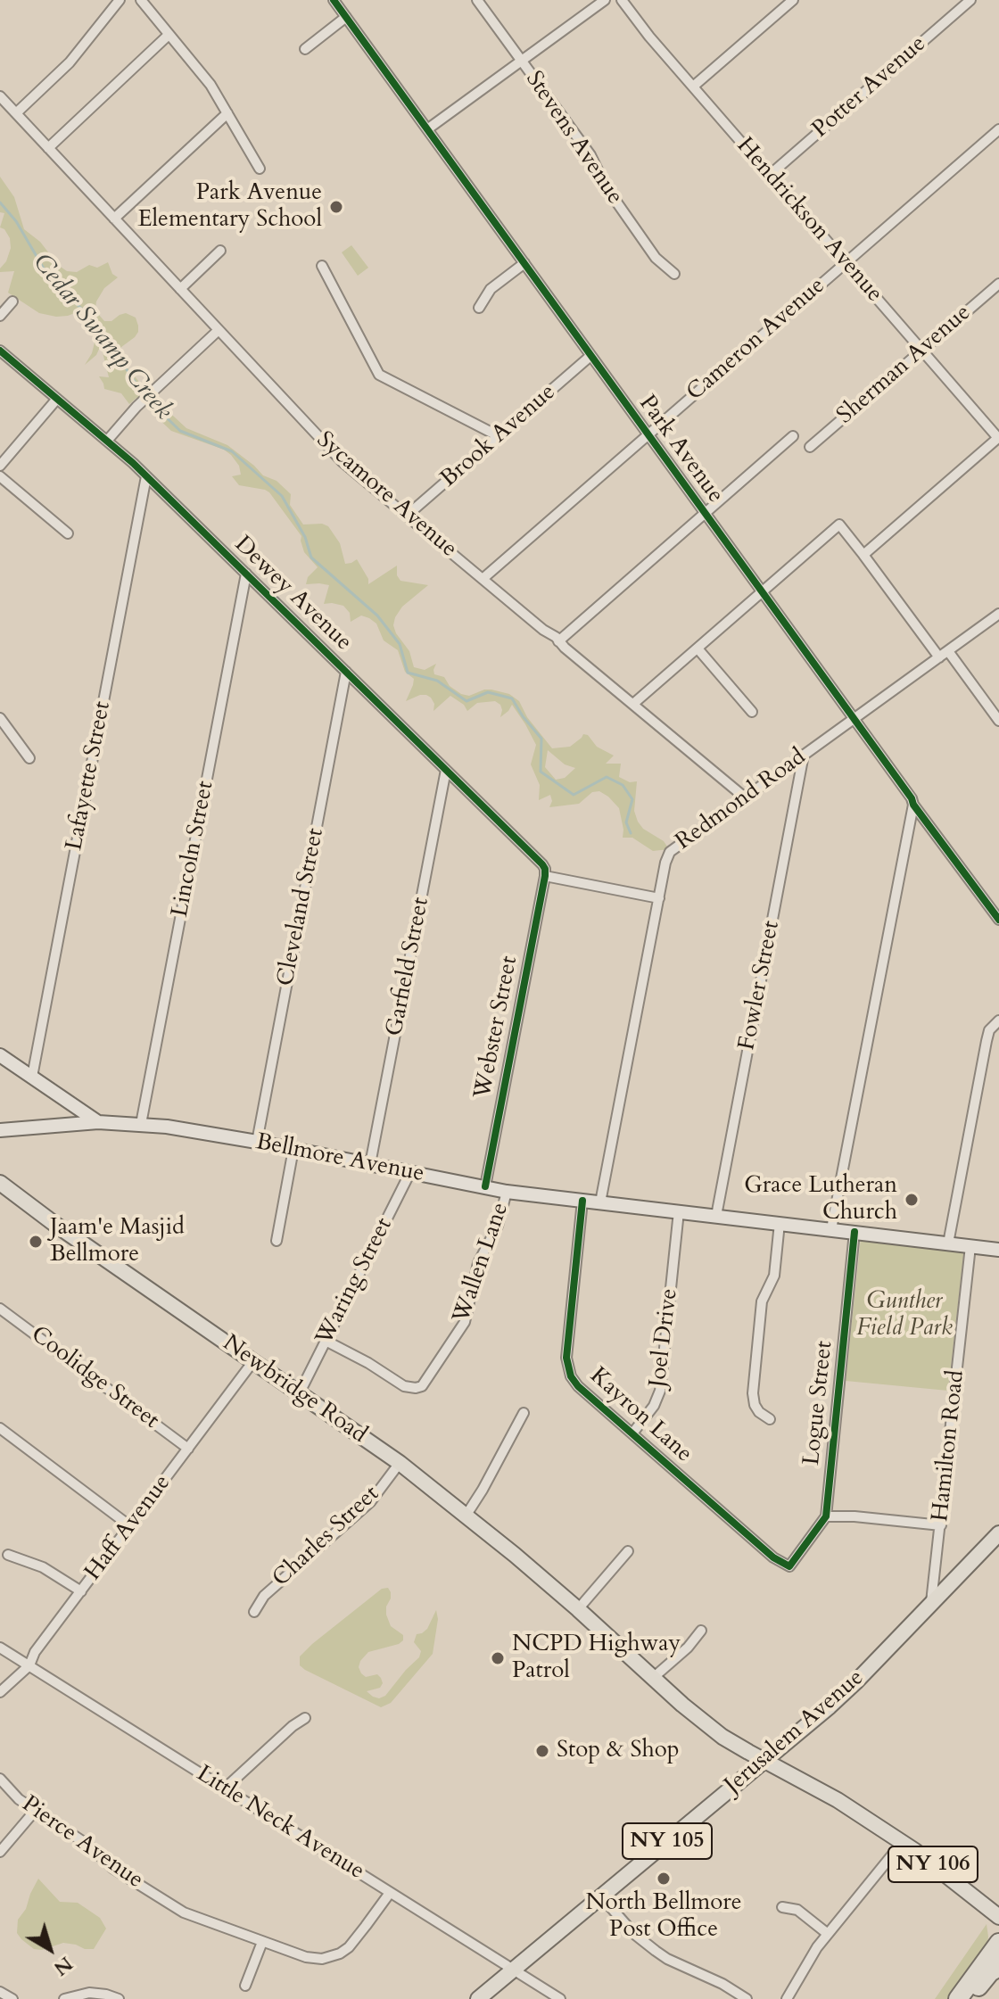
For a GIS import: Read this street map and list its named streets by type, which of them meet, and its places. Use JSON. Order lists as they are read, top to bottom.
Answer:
{
  "streets": {
    "main road": [
      "Bellmore Avenue",
      "Newbridge Road",
      "Jerusalem Avenue",
      "NY 105",
      "NY 106"
    ],
    "street": [
      "Potter Avenue",
      "Stevens Avenue",
      "Hendrickson Avenue",
      "Cameron Avenue",
      "Sherman Avenue",
      "Brook Avenue",
      "Park Avenue",
      "Sycamore Avenue",
      "Dewey Avenue",
      "Lafayette Street",
      "Redmond Road",
      "Lincoln Street",
      "Cleveland Street",
      "Garfield Street",
      "Fowler Street",
      "Webster Street",
      "Wallen Lane",
      "Waring Street",
      "Joel Drive",
      "Coolidge Street",
      "Logue Street",
      "Kayron Lane",
      "Hamilton Road",
      "Haff Avenue",
      "Charles Street",
      "Little Neck Avenue",
      "Pierce Avenue"
    ]
  },
  "crossings": [
    ["Potter Avenue", "Hendrickson Avenue"],
    ["Hendrickson Avenue", "Cameron Avenue"],
    ["Hendrickson Avenue", "Sherman Avenue"],
    ["Cameron Avenue", "Park Avenue"],
    ["Cameron Avenue", "Sycamore Avenue"],
    ["Brook Avenue", "Park Avenue"],
    ["Brook Avenue", "Sycamore Avenue"],
    ["Park Avenue", "Redmond Road"],
    ["Sycamore Avenue", "Redmond Road"],
    ["Dewey Avenue", "Lafayette Street"],
    ["Dewey Avenue", "Lincoln Street"],
    ["Dewey Avenue", "Cleveland Street"],
    ["Dewey Avenue", "Garfield Street"],
    ["Dewey Avenue", "Webster Street"],
    ["Redmond Road", "Fowler Street"],
    ["Redmond Road", "Bellmore Avenue"],
    ["Lincoln Street", "Bellmore Avenue"],
    ["Cleveland Street", "Bellmore Avenue"],
    ["Garfield Street", "Bellmore Avenue"],
    ["Fowler Street", "Bellmore Avenue"],
    ["Webster Street", "Bellmore Avenue"],
    ["Bellmore Avenue", "Wallen Lane"],
    ["Bellmore Avenue", "Waring Street"],
    ["Bellmore Avenue", "Joel Drive"],
    ["Bellmore Avenue", "Logue Street"],
    ["Bellmore Avenue", "Kayron Lane"],
    ["Bellmore Avenue", "Hamilton Road"],
    ["Wallen Lane", "Waring Street"],
    ["Waring Street", "Newbridge Road"],
    ["Joel Drive", "Kayron Lane"],
    ["Coolidge Street", "Haff Avenue"],
    ["Newbridge Road", "Haff Avenue"],
    ["Newbridge Road", "Charles Street"],
    ["Newbridge Road", "Jerusalem Avenue"],
    ["Logue Street", "Kayron Lane"],
    ["Hamilton Road", "Jerusalem Avenue"],
    ["Haff Avenue", "Little Neck Avenue"],
    ["Jerusalem Avenue", "Little Neck Avenue"],
    ["Little Neck Avenue", "Pierce Avenue"]
  ],
  "water": ["Cedar Swamp Creek"],
  "parks": ["Gunther Field Park"],
  "places": [
    "Park Avenue Elementary School",
    "Grace Lutheran Church",
    "Jaam'e Masjid Bellmore",
    "NCPD Highway Patrol",
    "Stop & Shop",
    "North Bellmore Post Office"
  ],
  "north": "bottom right"
}
